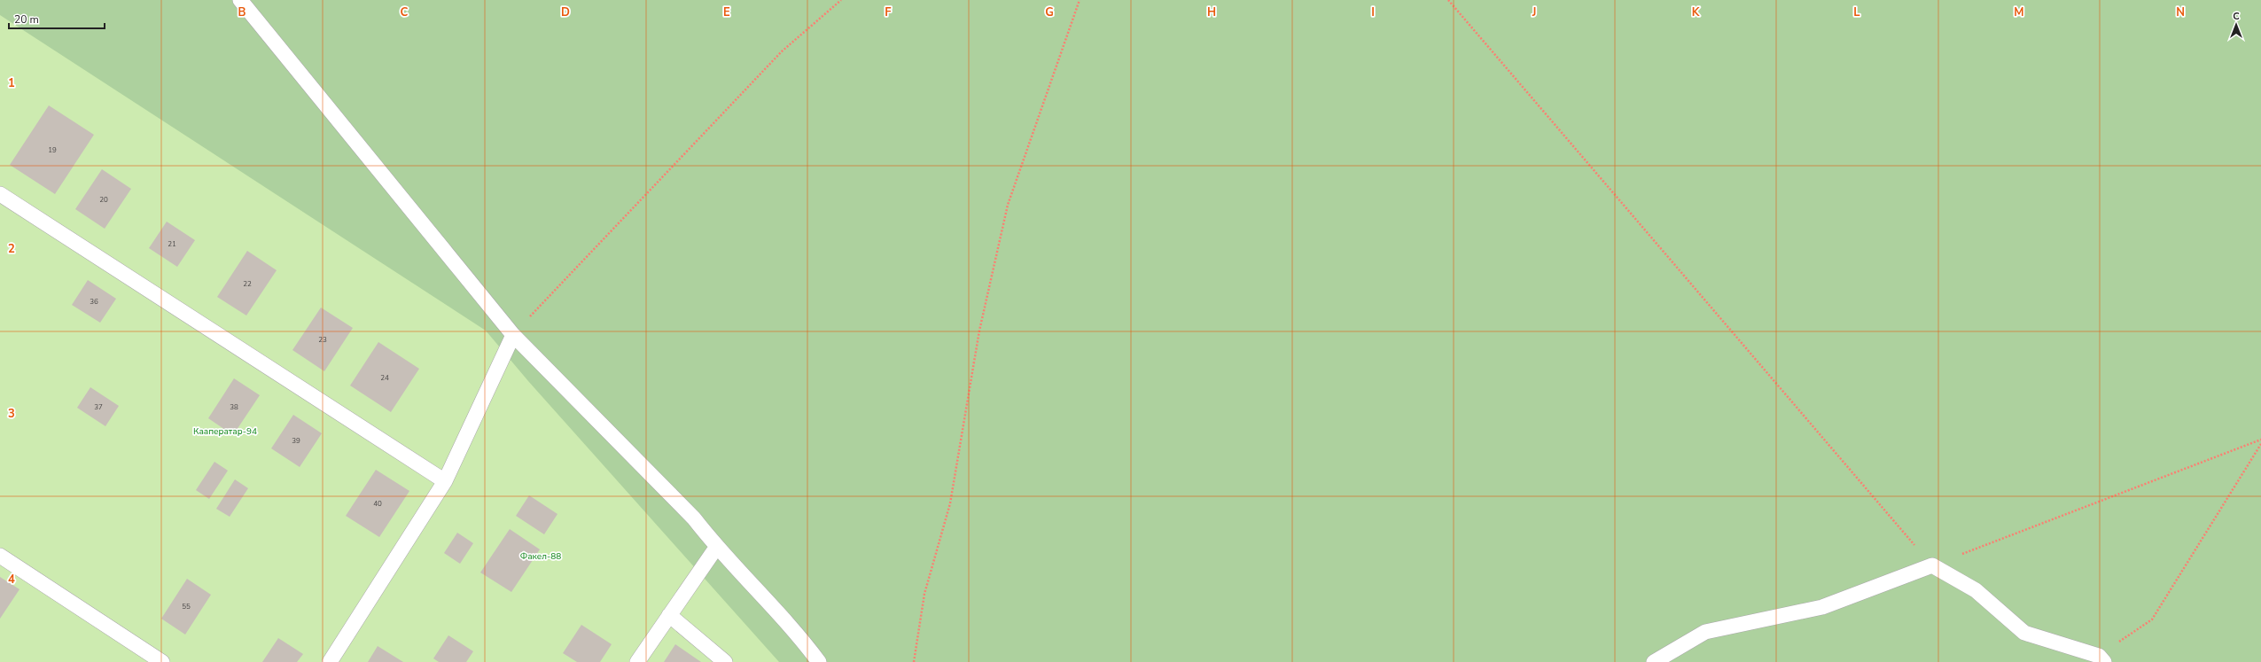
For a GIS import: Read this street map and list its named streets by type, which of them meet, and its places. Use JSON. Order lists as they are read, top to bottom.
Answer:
{
  "parks": ["Кааператар-94", "Факел-88"],
  "house_numbers": [
    "19",
    "20",
    "21",
    "22",
    "36",
    "23",
    "24",
    "37",
    "38",
    "39",
    "40",
    "55"
  ],
  "scale_bar": "20 m",
  "north": "top",
  "grid": {
    "columns": [
      "B",
      "C",
      "D",
      "E",
      "F",
      "G",
      "H",
      "I",
      "J",
      "K",
      "L",
      "M",
      "N"
    ],
    "rows": [
      "1",
      "2",
      "3",
      "4"
    ]
  }
}
